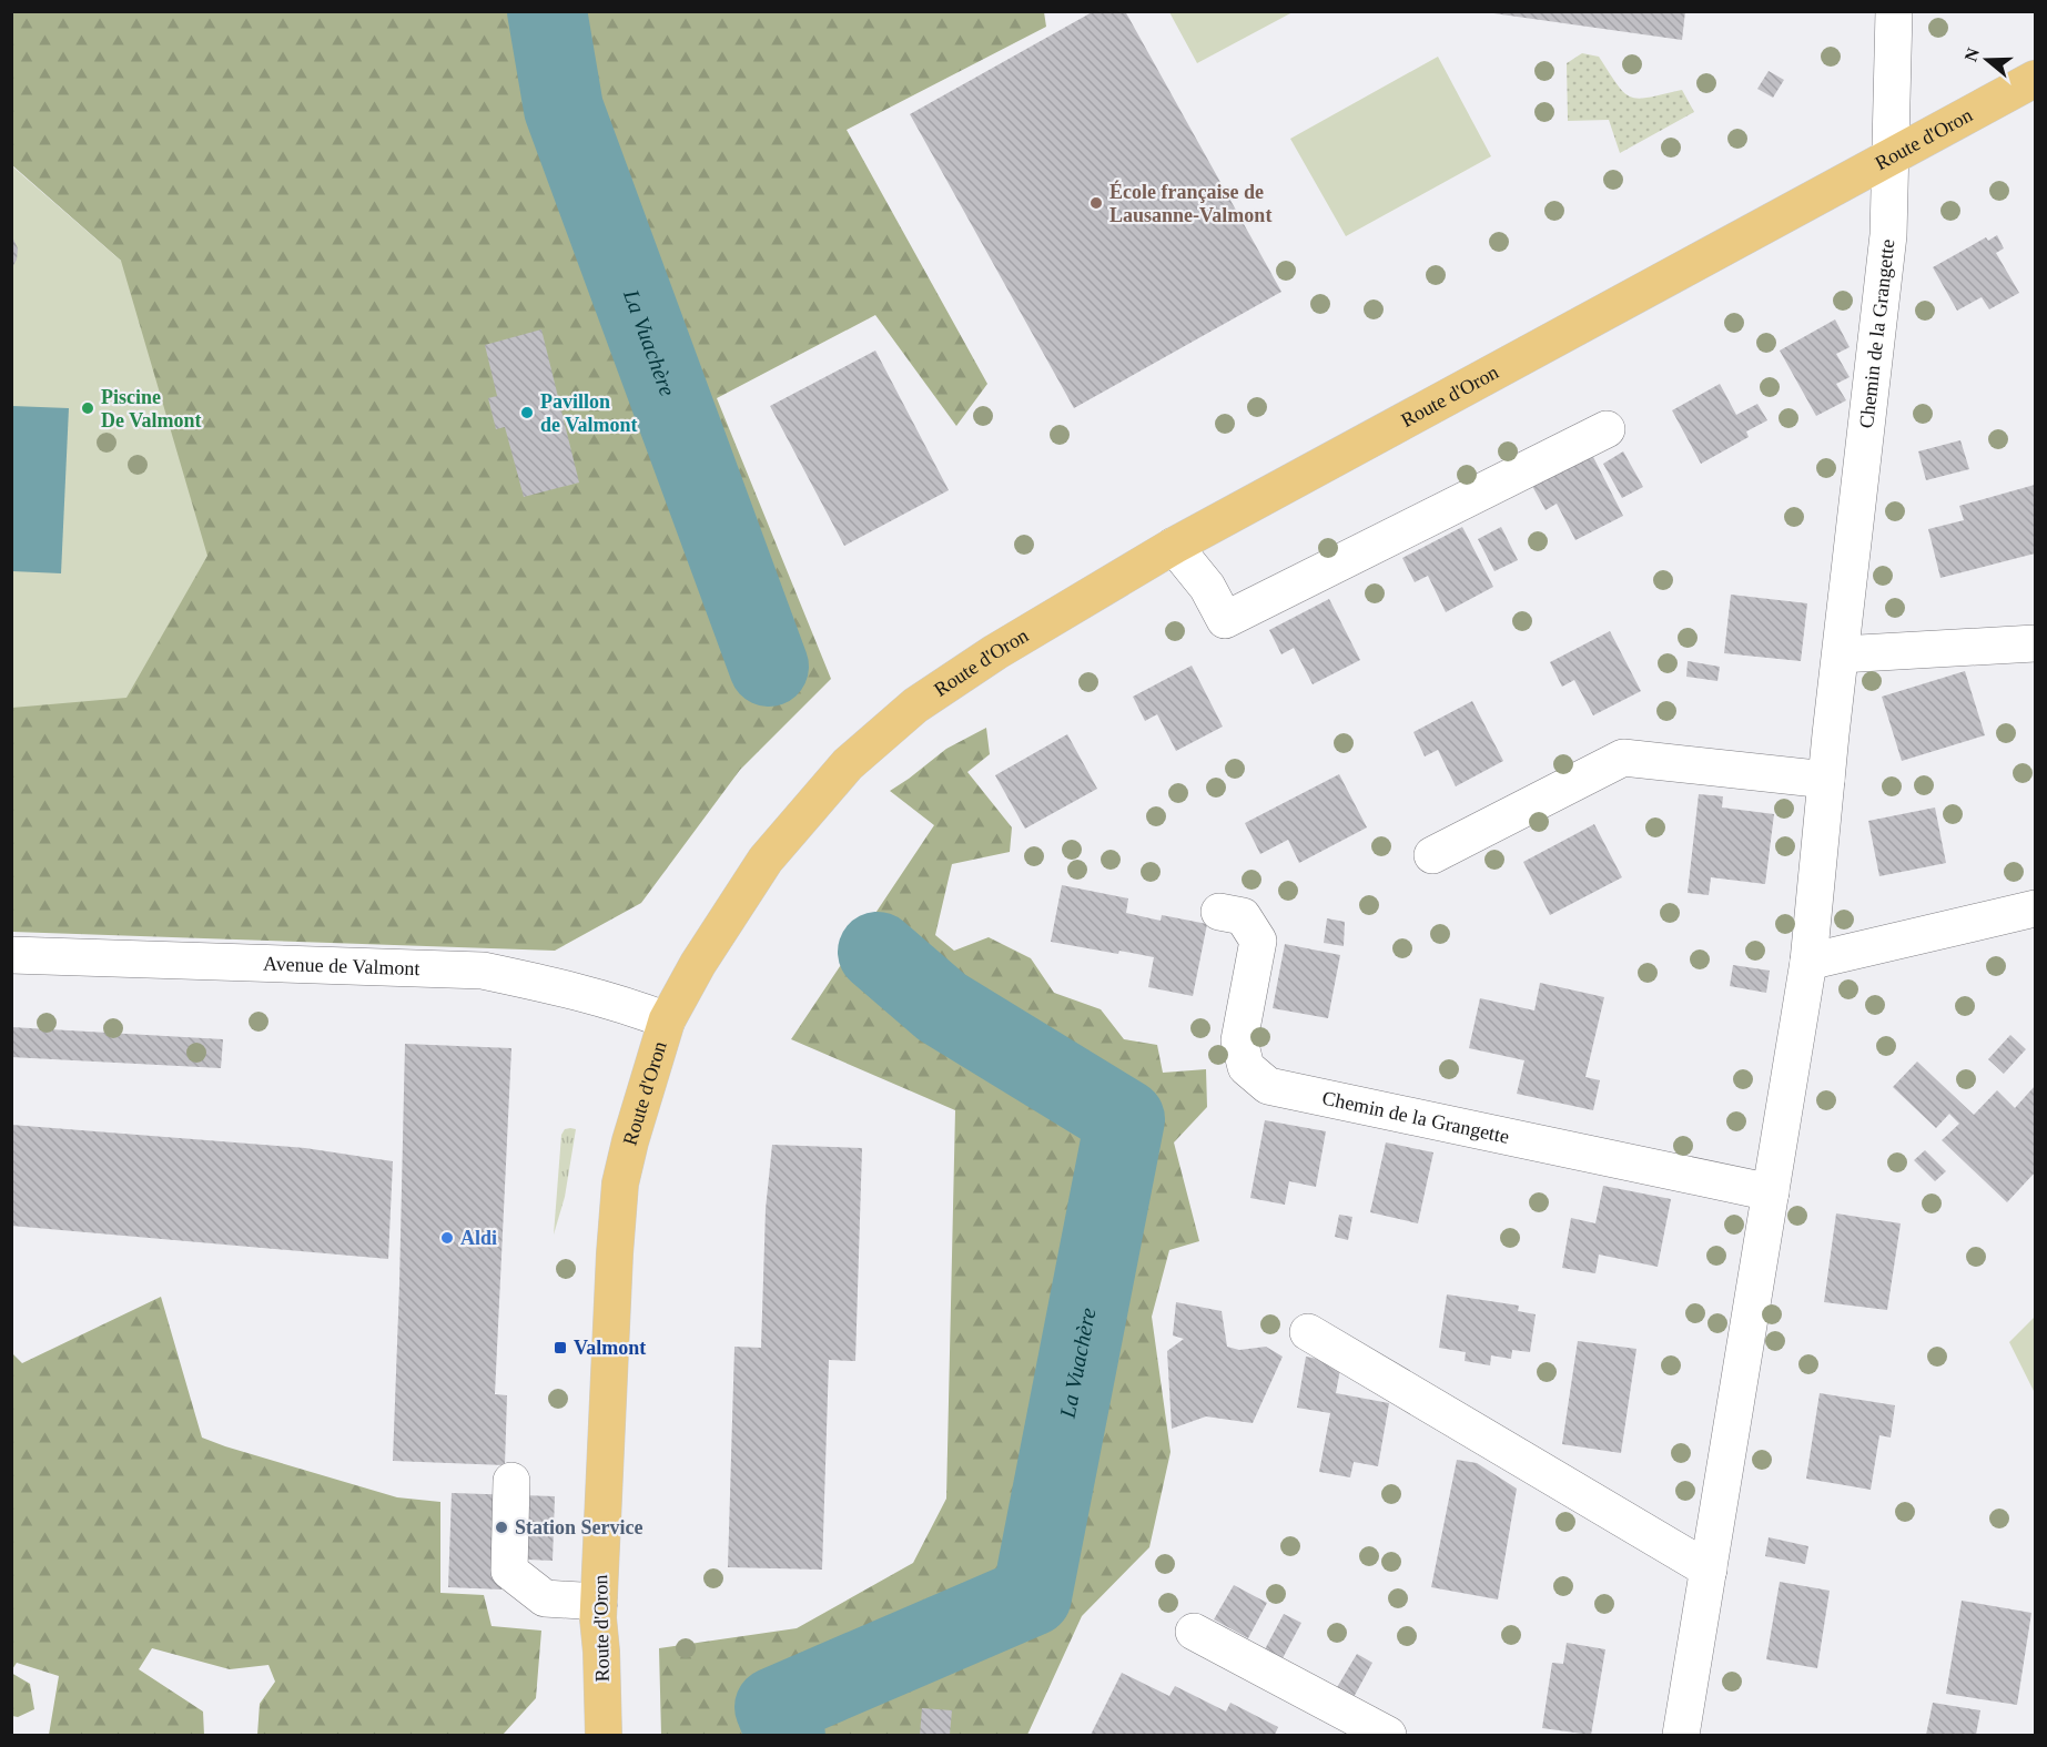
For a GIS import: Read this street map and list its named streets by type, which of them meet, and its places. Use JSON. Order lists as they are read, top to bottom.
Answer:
{
  "streets": {
    "main road": ["Route d'Oron"],
    "street": ["Chemin de la Grangette", "Avenue de Valmont"]
  },
  "crossings": [
    ["Route d'Oron", "Chemin de la Grangette"],
    ["Route d'Oron", "Avenue de Valmont"]
  ],
  "water": ["La Vuachère"],
  "places": {
    "other": [
      "École française de Lausanne-Valmont",
      "Piscine De Valmont",
      "Pavillon de Valmont",
      "Aldi",
      "Station Service"
    ],
    "transit": ["Valmont"]
  },
  "north": "left"
}
